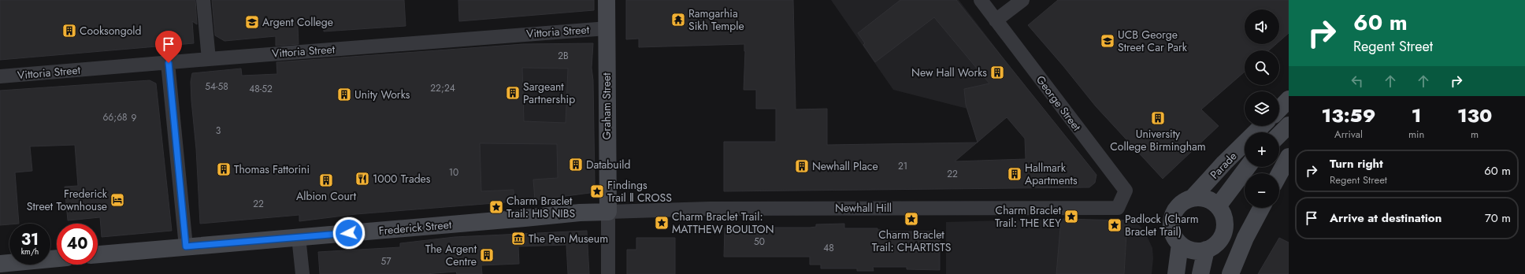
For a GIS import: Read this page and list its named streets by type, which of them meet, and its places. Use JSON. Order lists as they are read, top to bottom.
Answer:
{
  "streets": {
    "street": [
      "Vittoria Street",
      "George Street",
      "Graham Street",
      "Parade",
      "Newhall Hill",
      "Frederick Street"
    ]
  },
  "crossings": [
    ["Vittoria Street", "Graham Street"],
    ["George Street", "Newhall Hill"],
    ["Graham Street", "Newhall Hill"],
    ["Graham Street", "Frederick Street"],
    ["Newhall Hill", "Frederick Street"]
  ],
  "places": {
    "temple": ["Ramgarhia Sikh Temple"],
    "school or university": ["Argent College", "UCB George Street Car Park"],
    "building": [
      "Cooksongold",
      "New Hall Works",
      "Sargeant Partnership",
      "Unity Works",
      "University College Birmingham",
      "Databuild",
      "Newhall Place",
      "Thomas Fattorini",
      "Hallmark Apartments",
      "Albion Court",
      "The Argent Centre"
    ],
    "restaurant": ["1000 Trades"],
    "place": [
      "Findings Trail ‖ CROSS",
      "Charm Braclet Trail: HIS NIBS",
      "Charm Braclet Trail: THE KEY",
      "Charm Braclet Trail: CHARTISTS",
      "Charm Braclet Trail: MATTHEW BOULTON",
      "Padlock (Charm Braclet Trail)"
    ],
    "hotel": ["Frederick Street Townhouse"],
    "museum": ["The Pen Museum"]
  },
  "house_numbers": [
    "2B",
    "54-58",
    "22;24",
    "48-52",
    "66;68",
    "9",
    "3",
    "21",
    "10",
    "22",
    "22",
    "50",
    "48",
    "57"
  ],
  "page": {
    "turn": ["60 m", "Regent Street"],
    "map_buttons": ["+", "−"],
    "eta": [
      "13:59",
      "Arrival",
      "1",
      "min",
      "130",
      "m"
    ],
    "list": [
      {
        "name": "Turn right",
        "note": "Regent Street",
        "value": "60 m"
      },
      {
        "name": "Arrive at destination",
        "value": "70 m"
      }
    ],
    "speed": "31 km/h",
    "limit": "40"
  }
}
